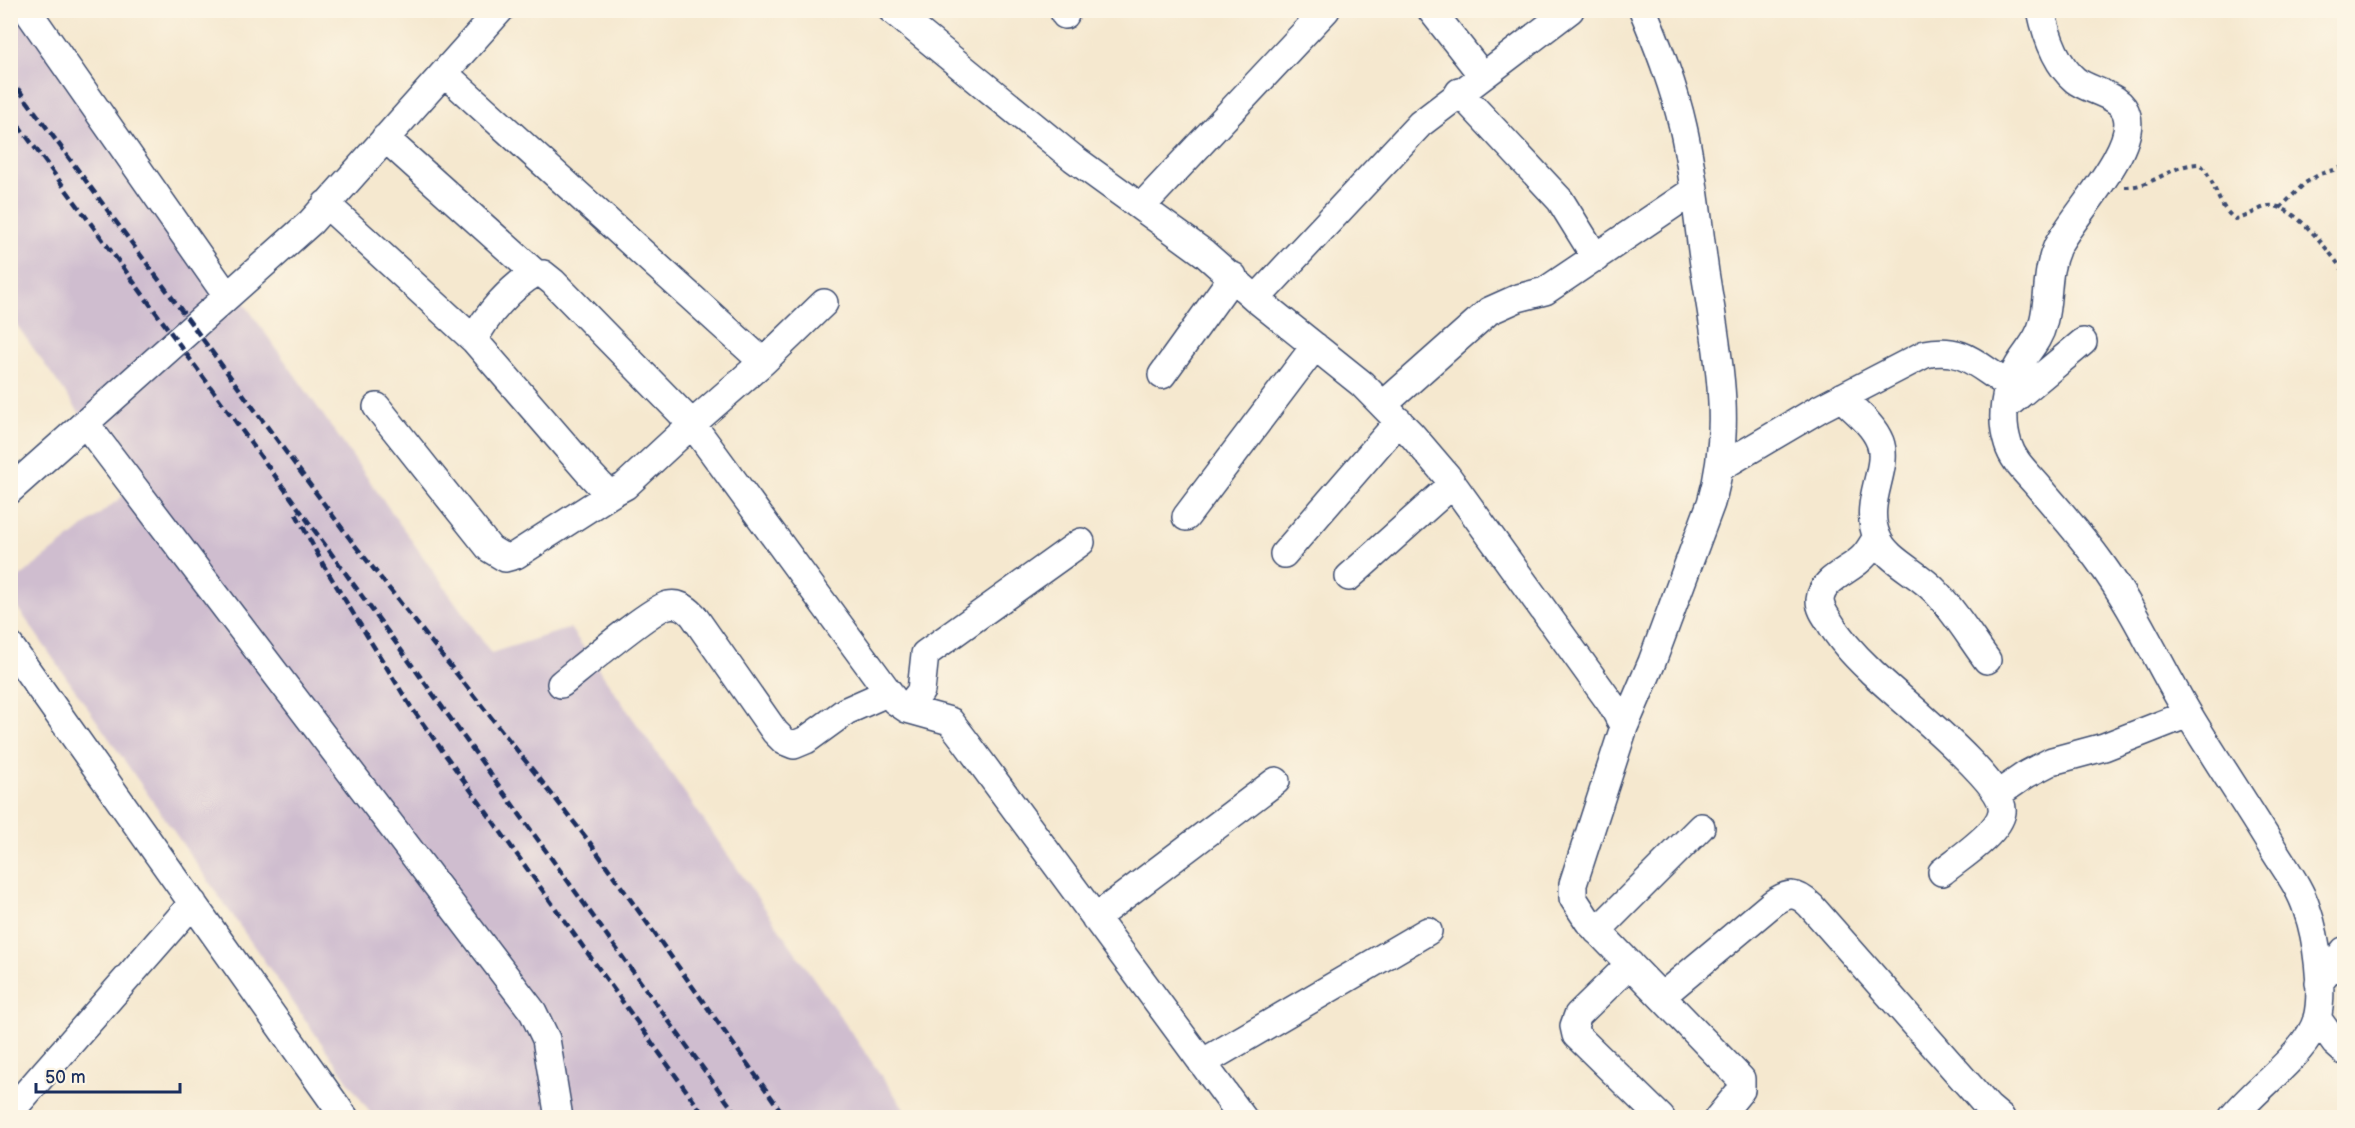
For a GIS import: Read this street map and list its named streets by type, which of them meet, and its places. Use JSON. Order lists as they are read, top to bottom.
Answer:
{
  "scale_bar": "50 m"
}
